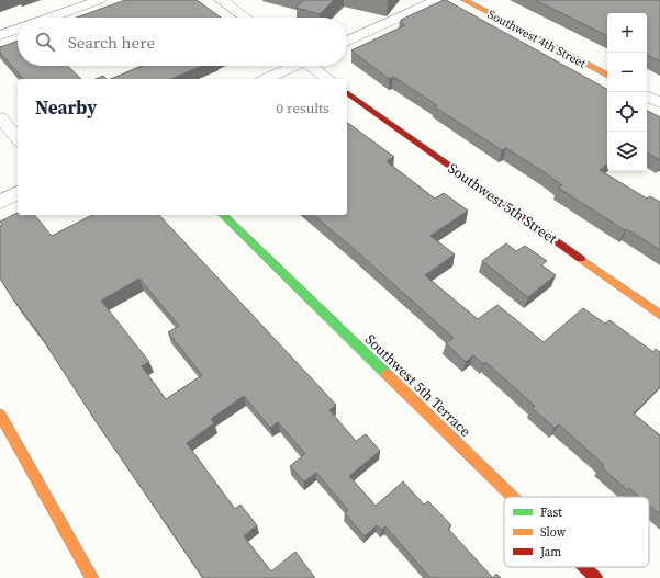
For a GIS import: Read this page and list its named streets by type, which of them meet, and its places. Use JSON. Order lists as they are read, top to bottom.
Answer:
{
  "streets": {
    "street": ["Southwest 4th Street", "Southwest 5th Street", "Southwest 5th Terrace"]
  },
  "legend": ["Fast", "Slow", "Jam"],
  "page": {
    "map_buttons": ["+", "−"],
    "search": "Search here",
    "heading": ["Nearby", "0 results"]
  }
}
